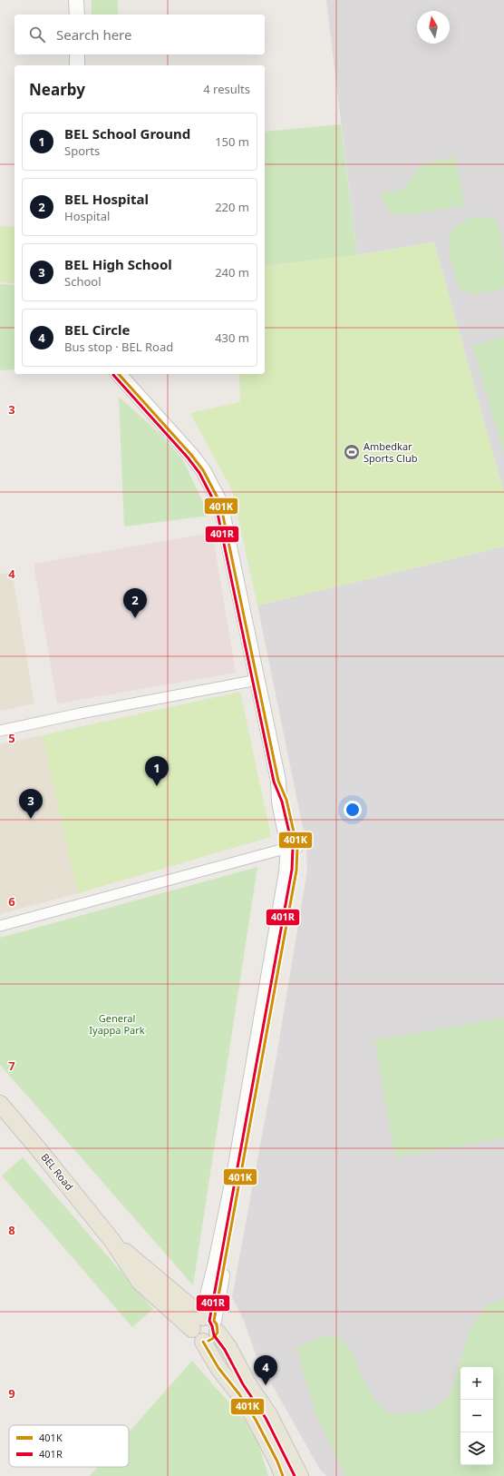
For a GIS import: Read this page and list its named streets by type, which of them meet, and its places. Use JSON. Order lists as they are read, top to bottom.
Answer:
{
  "streets": {
    "main road": ["BEL Road"]
  },
  "parks": ["General Iyappa Park"],
  "places": {
    "sports": ["Ambedkar Sports Club"]
  },
  "lines": ["transit line 401K", "transit line 401R"],
  "legend": ["401K", "401R"],
  "north": "top",
  "page": {
    "search": "Search here",
    "heading": ["Nearby", "4 results"],
    "list": [
      {
        "mark": "1",
        "name": "BEL School Ground",
        "note": "Sports",
        "value": "150 m"
      },
      {
        "mark": "2",
        "name": "BEL Hospital",
        "note": "Hospital",
        "value": "220 m"
      },
      {
        "mark": "3",
        "name": "BEL High School",
        "note": "School",
        "value": "240 m"
      },
      {
        "mark": "4",
        "name": "BEL Circle",
        "note": "Bus stop · BEL Road",
        "value": "430 m"
      }
    ],
    "pins": [
      "2",
      "1",
      "3",
      "4"
    ],
    "map_buttons": ["+", "−"]
  },
  "grid": {
    "rows": [
      "3",
      "4",
      "5",
      "6",
      "7",
      "8",
      "9"
    ]
  }
}
